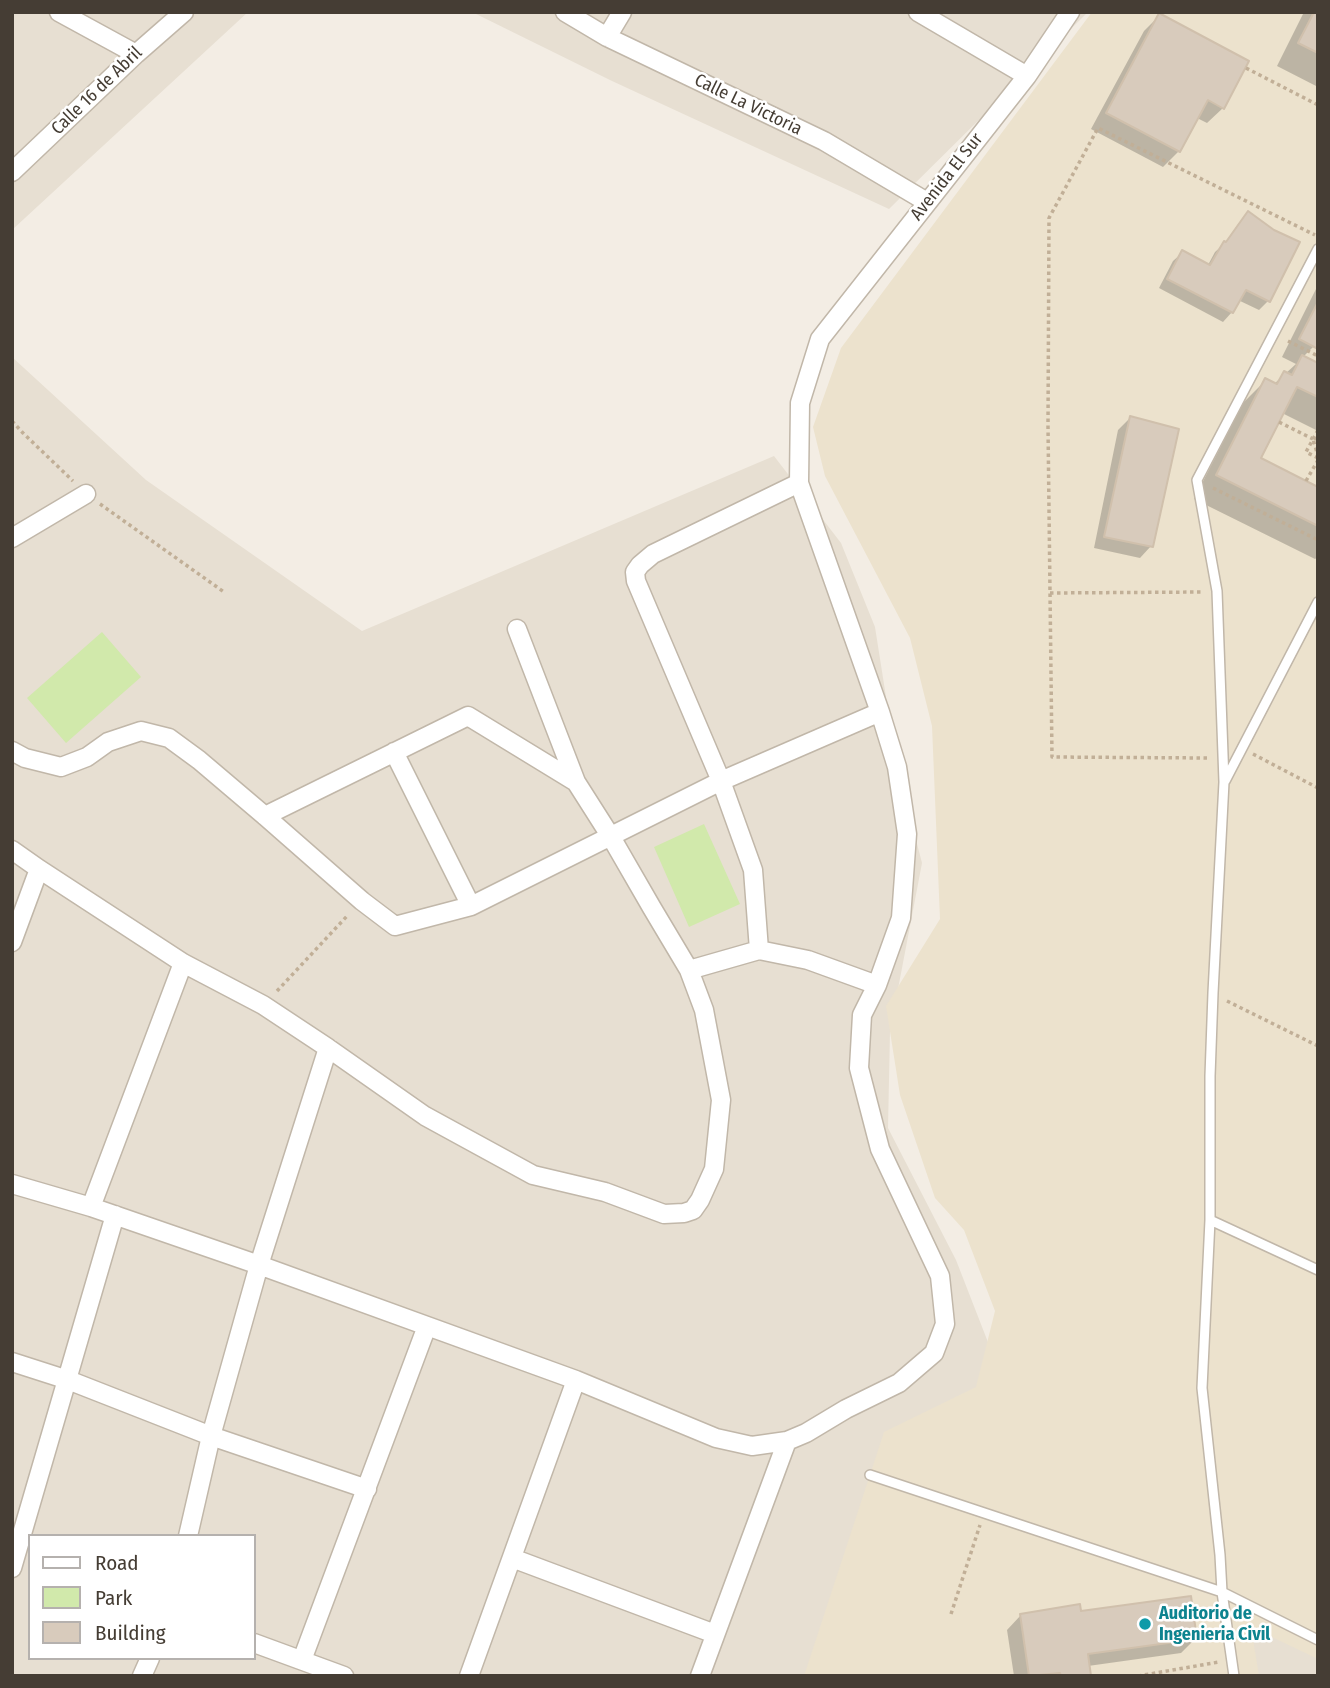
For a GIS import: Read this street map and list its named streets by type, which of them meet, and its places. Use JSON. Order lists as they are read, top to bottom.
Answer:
{
  "streets": {
    "street": ["Calle 16 de Abril", "Calle La Victoria", "Avenida El Sur"]
  },
  "crossings": [
    ["Calle La Victoria", "Avenida El Sur"]
  ],
  "places": ["Auditorio de Ingenieria Civil"],
  "legend": ["Road", "Park", "Building"]
}
